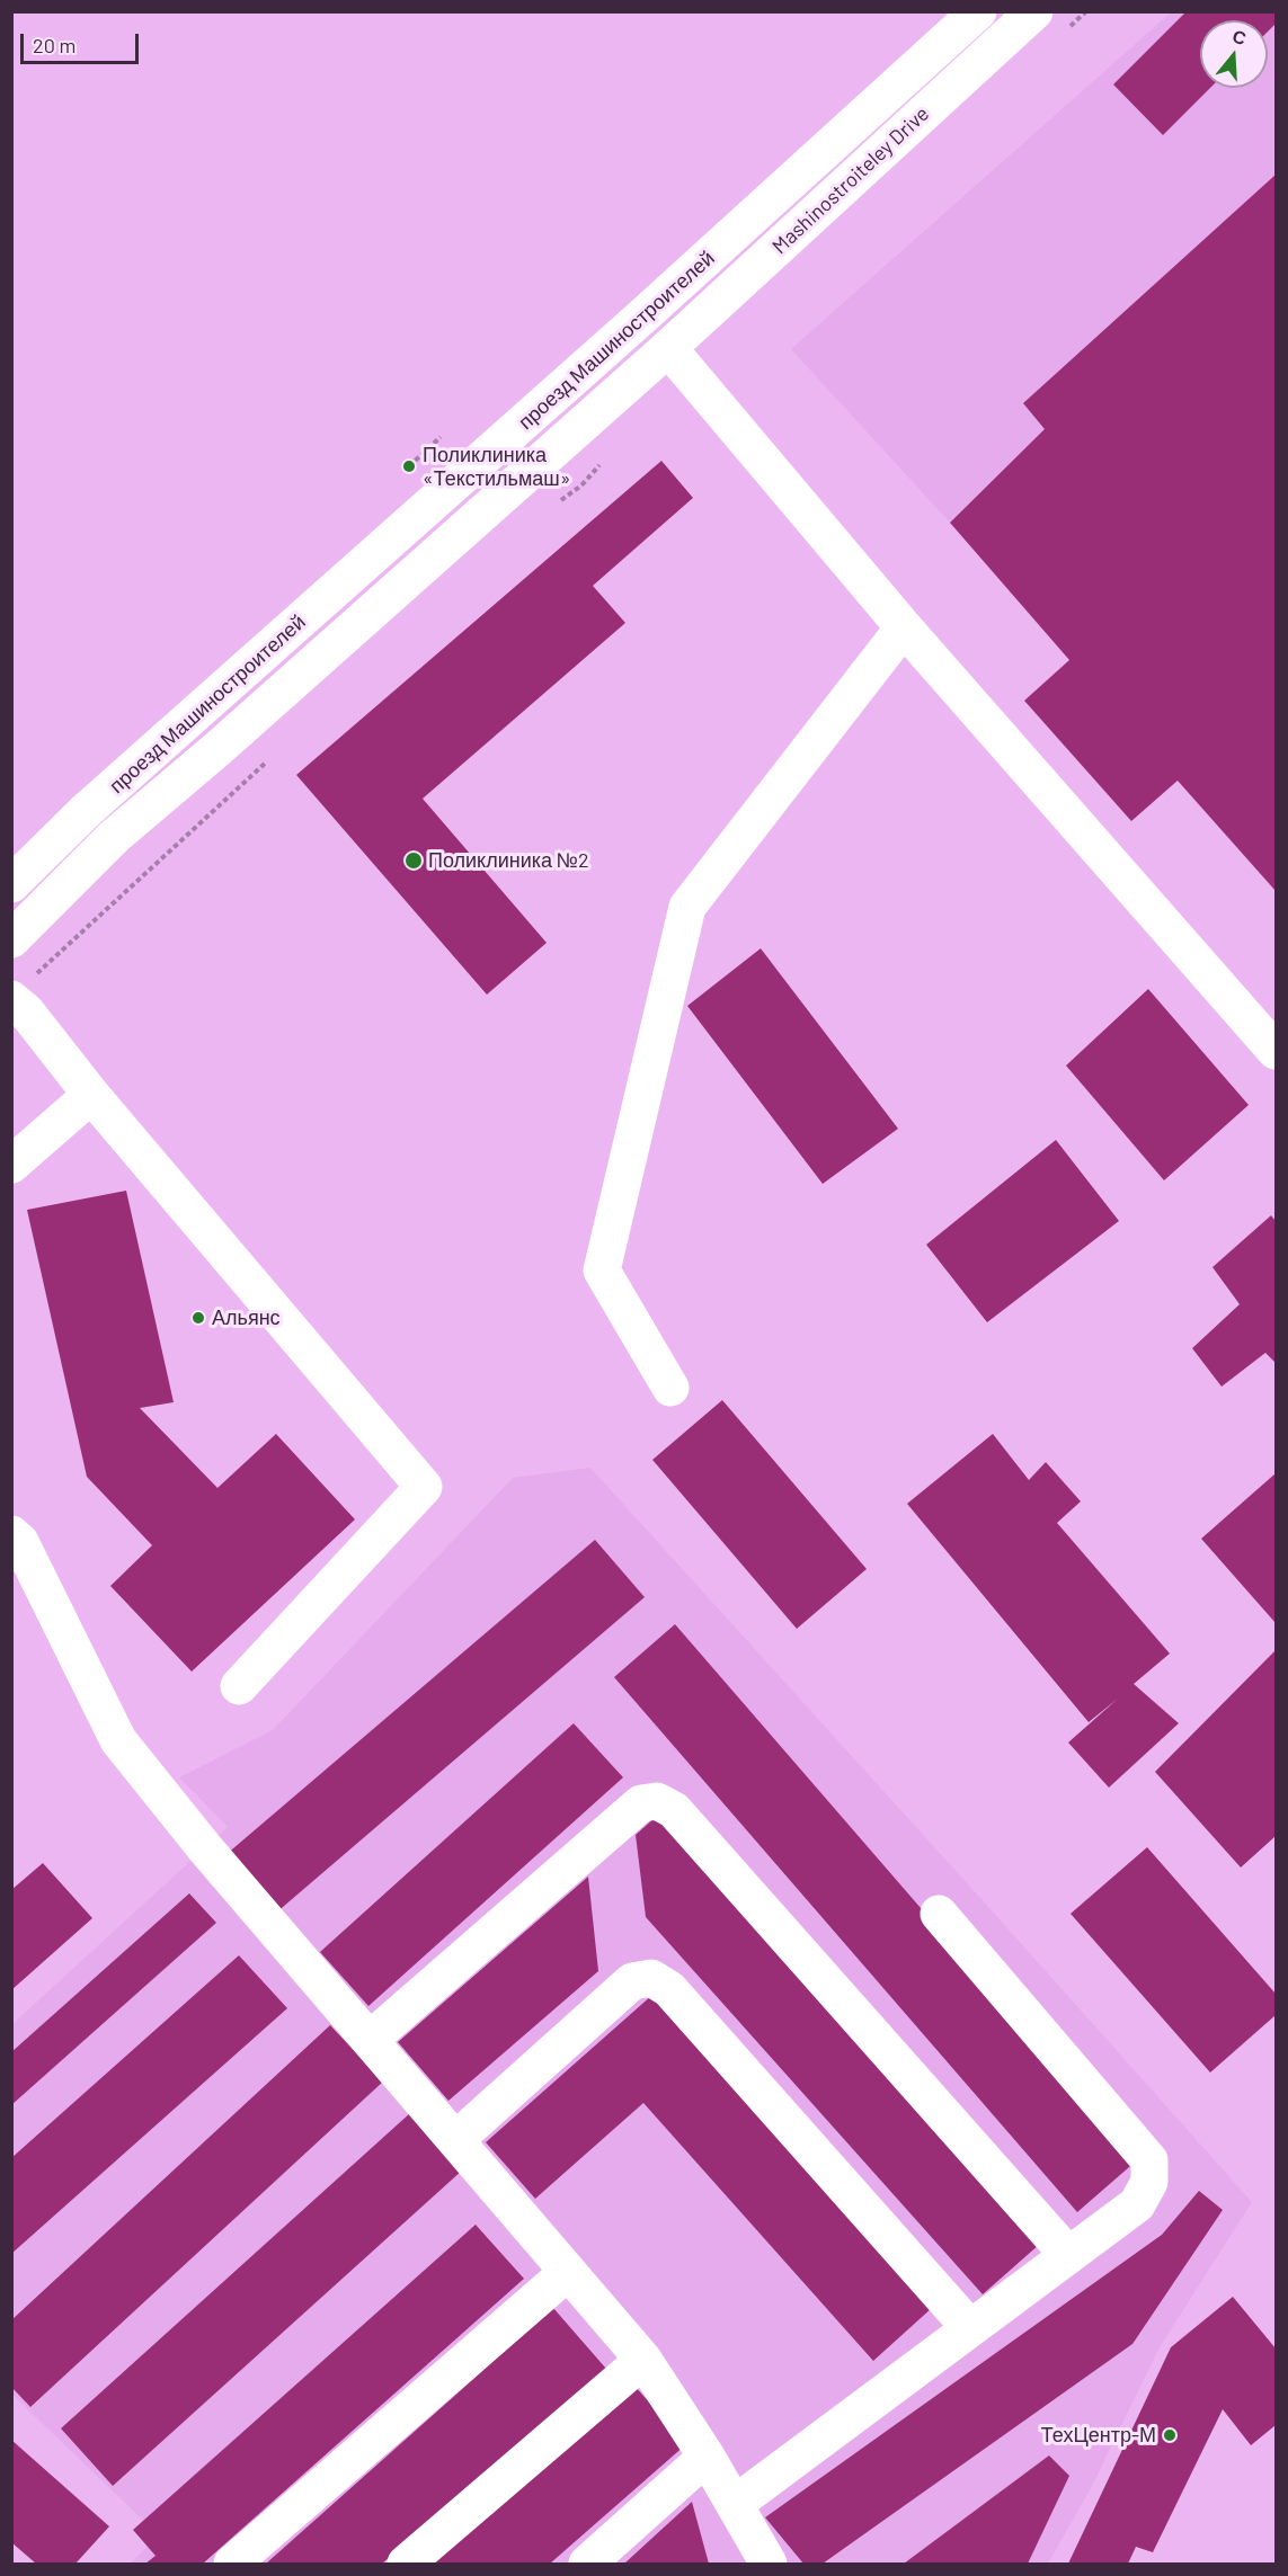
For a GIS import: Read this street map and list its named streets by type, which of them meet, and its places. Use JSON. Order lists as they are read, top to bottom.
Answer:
{
  "streets": {
    "main road": ["Mashinostroiteley Drive", "проезд Машиностроителей"]
  },
  "crossings": [
    ["Mashinostroiteley Drive", "проезд Машиностроителей"]
  ],
  "places": [
    "Поликлиника «Текстильмаш»",
    "Поликлиника №2",
    "Альянс",
    "ТехЦентр-М"
  ],
  "scale_bar": "20 m",
  "north": "top"
}
